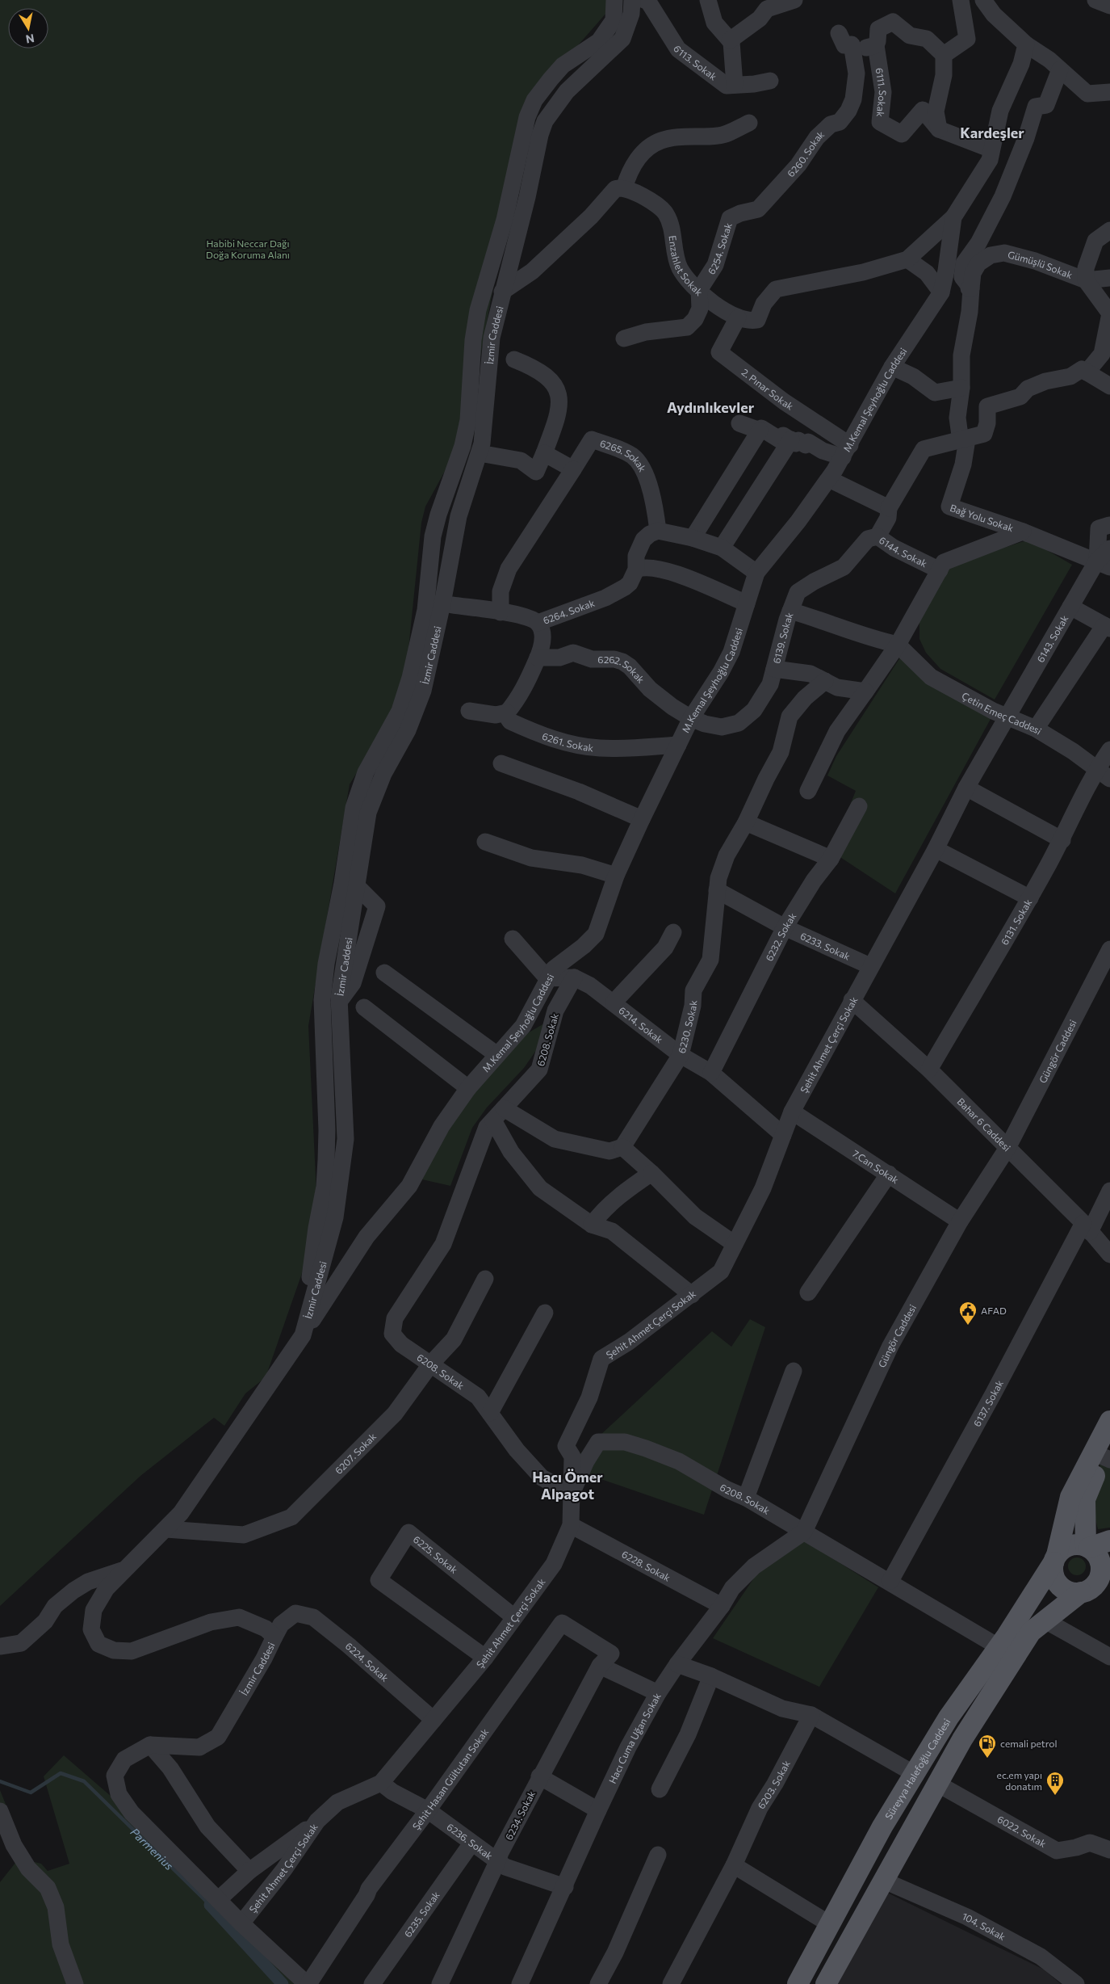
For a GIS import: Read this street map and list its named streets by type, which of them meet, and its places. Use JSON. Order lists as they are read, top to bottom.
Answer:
{
  "streets": {
    "main road": ["Süreyya Halefoğlu Caddesi"],
    "street": [
      "6113. Sokak",
      "6111. Sokak",
      "6260. Sokak",
      "6254. Sokak",
      "Enzahlet Sokak",
      "Gümüşlü Sokak",
      "İzmir Caddesi",
      "2. Pınar Sokak",
      "M.Kemal Şeyhoğlu Caddesi",
      "6265. Sokak",
      "Bağ Yolu Sokak",
      "6144. Sokak",
      "6264. Sokak",
      "6139. Sokak",
      "6143. Sokak",
      "6262. Sokak",
      "Çetin Emeç Caddesi",
      "6261. Sokak",
      "6131. Sokak",
      "6232. Sokak",
      "6233. Sokak",
      "6214. Sokak",
      "6230. Sokak",
      "6208. Sokak",
      "Şehit Ahmet Çerçi Sokak",
      "Güngör Caddesi",
      "Bahar 6 Caddesi",
      "7.Can Sokak",
      "6137. Sokak",
      "6207. Sokak",
      "6225. Sokak",
      "6228. Sokak",
      "6224. Sokak",
      "Hacı Cuma Uğan Sokak",
      "Şehit Hasan Gültutan Sokak",
      "6203. Sokak",
      "6234. Sokak",
      "6022. Sokak",
      "6236. Sokak",
      "6235. Sokak",
      "104. Sokak"
    ]
  },
  "crossings": [
    ["6111. Sokak", "M.Kemal Şeyhoğlu Caddesi"],
    ["6260. Sokak", "6254. Sokak"],
    ["6254. Sokak", "Enzahlet Sokak"],
    ["Enzahlet Sokak", "2. Pınar Sokak"],
    ["Enzahlet Sokak", "M.Kemal Şeyhoğlu Caddesi"],
    ["Gümüşlü Sokak", "Bağ Yolu Sokak"],
    ["İzmir Caddesi", "M.Kemal Şeyhoğlu Caddesi"],
    ["İzmir Caddesi", "6264. Sokak"],
    ["İzmir Caddesi", "6207. Sokak"],
    ["İzmir Caddesi", "6224. Sokak"],
    ["2. Pınar Sokak", "M.Kemal Şeyhoğlu Caddesi"],
    ["M.Kemal Şeyhoğlu Caddesi", "6139. Sokak"],
    ["M.Kemal Şeyhoğlu Caddesi", "6262. Sokak"],
    ["M.Kemal Şeyhoğlu Caddesi", "6261. Sokak"],
    ["6265. Sokak", "6264. Sokak"],
    ["Bağ Yolu Sokak", "6144. Sokak"],
    ["Bağ Yolu Sokak", "6143. Sokak"],
    ["6144. Sokak", "6139. Sokak"],
    ["6144. Sokak", "Çetin Emeç Caddesi"],
    ["6139. Sokak", "6262. Sokak"],
    ["6143. Sokak", "Çetin Emeç Caddesi"],
    ["6143. Sokak", "Şehit Ahmet Çerçi Sokak"],
    ["Çetin Emeç Caddesi", "6131. Sokak"],
    ["Çetin Emeç Caddesi", "Şehit Ahmet Çerçi Sokak"],
    ["6131. Sokak", "Bahar 6 Caddesi"],
    ["6232. Sokak", "6233. Sokak"],
    ["6232. Sokak", "6214. Sokak"],
    ["6233. Sokak", "6230. Sokak"],
    ["6233. Sokak", "Şehit Ahmet Çerçi Sokak"],
    ["6214. Sokak", "6230. Sokak"],
    ["6214. Sokak", "6208. Sokak"],
    ["6214. Sokak", "Şehit Ahmet Çerçi Sokak"],
    ["6208. Sokak", "Şehit Ahmet Çerçi Sokak"],
    ["6208. Sokak", "Güngör Caddesi"],
    ["6208. Sokak", "6207. Sokak"],
    ["6208. Sokak", "Hacı Cuma Uğan Sokak"],
    ["Şehit Ahmet Çerçi Sokak", "Bahar 6 Caddesi"],
    ["Şehit Ahmet Çerçi Sokak", "7.Can Sokak"],
    ["Şehit Ahmet Çerçi Sokak", "6225. Sokak"],
    ["Şehit Ahmet Çerçi Sokak", "6228. Sokak"],
    ["Şehit Ahmet Çerçi Sokak", "6224. Sokak"],
    ["Şehit Ahmet Çerçi Sokak", "6236. Sokak"],
    ["Güngör Caddesi", "Bahar 6 Caddesi"],
    ["Güngör Caddesi", "7.Can Sokak"],
    ["Güngör Caddesi", "Hacı Cuma Uğan Sokak"],
    ["Bahar 6 Caddesi", "6137. Sokak"],
    ["6228. Sokak", "Hacı Cuma Uğan Sokak"],
    ["Hacı Cuma Uğan Sokak", "6236. Sokak"],
    ["Şehit Hasan Gültutan Sokak", "6234. Sokak"],
    ["Şehit Hasan Gültutan Sokak", "6236. Sokak"],
    ["6234. Sokak", "6236. Sokak"],
    ["6236. Sokak", "6235. Sokak"]
  ],
  "districts": ["Kardeşler", "Aydınlıkevler", "Hacı Ömer Alpagot"],
  "water": ["Parmenius"],
  "parks": ["Habibi Neccar Dağı Doğa Koruma Alanı"],
  "places": {
    "public building": ["AFAD"],
    "fuel station": ["cemali petrol"],
    "building": ["ec.em yapı donatım"]
  },
  "north": "bottom"
}
